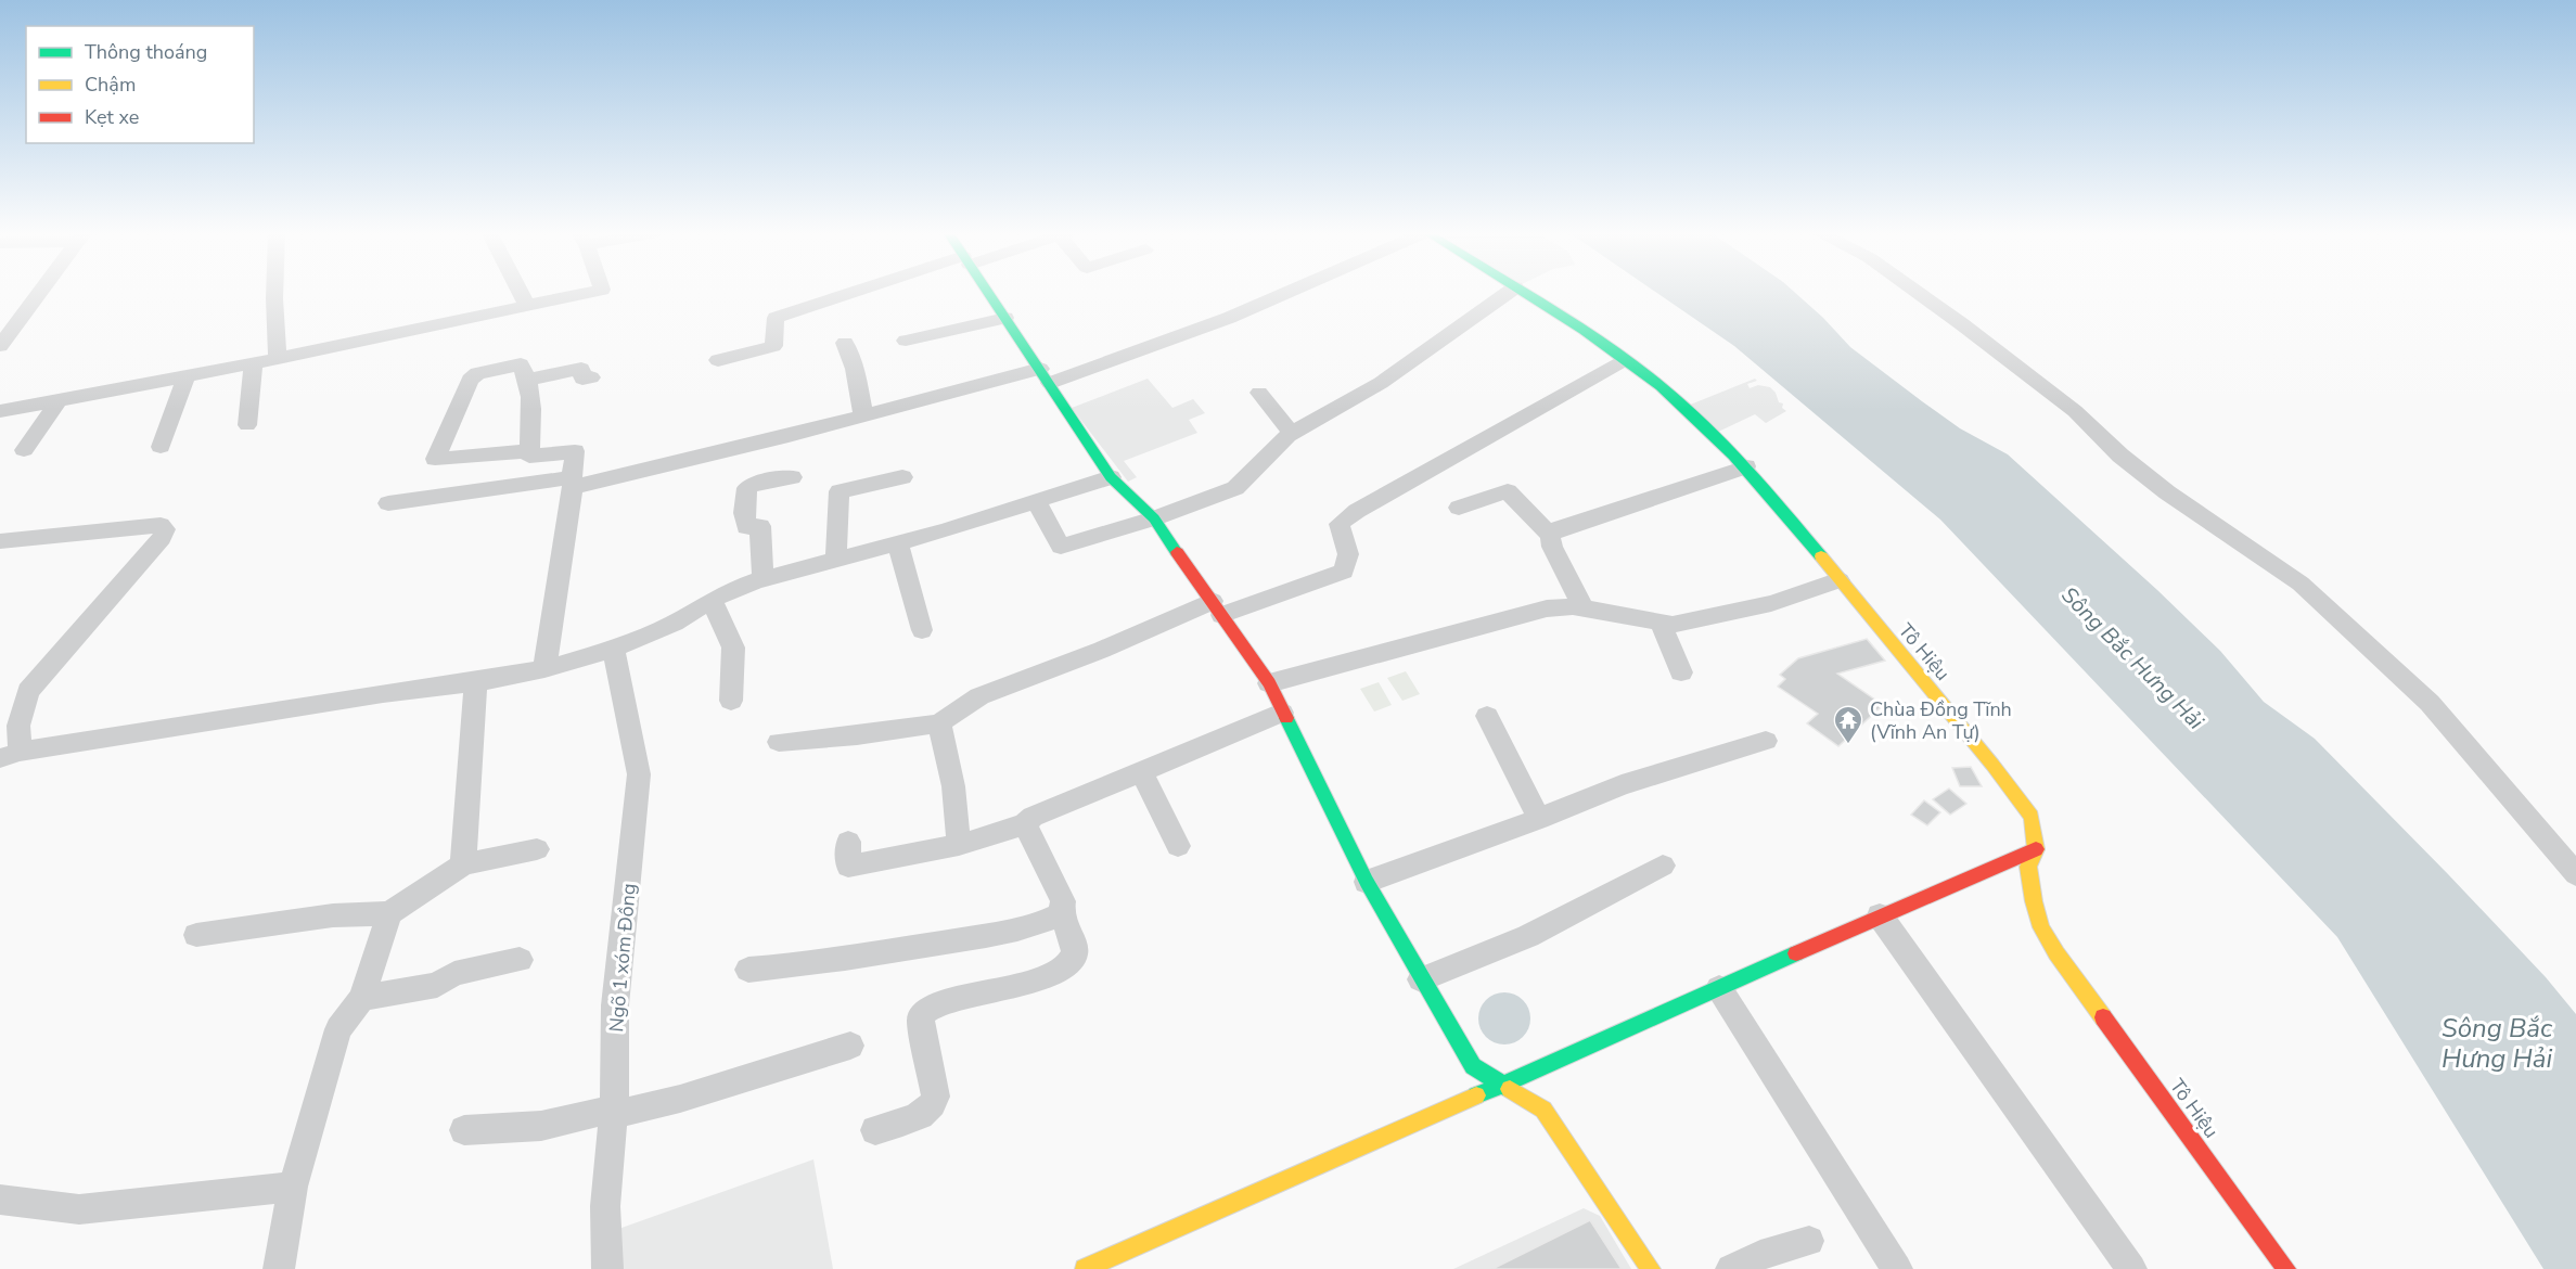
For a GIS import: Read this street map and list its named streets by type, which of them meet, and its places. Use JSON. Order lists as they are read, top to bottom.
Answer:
{
  "streets": {
    "street": ["Tô Hiệu", "Ngõ 1 xóm Đồng"]
  },
  "water": ["Sông Bắc Hưng Hải"],
  "places": {
    "temple": ["Chùa Đồng Tĩnh (Vĩnh An Tự)"]
  },
  "legend": ["Thông thoáng", "Chậm", "Kẹt xe"]
}
